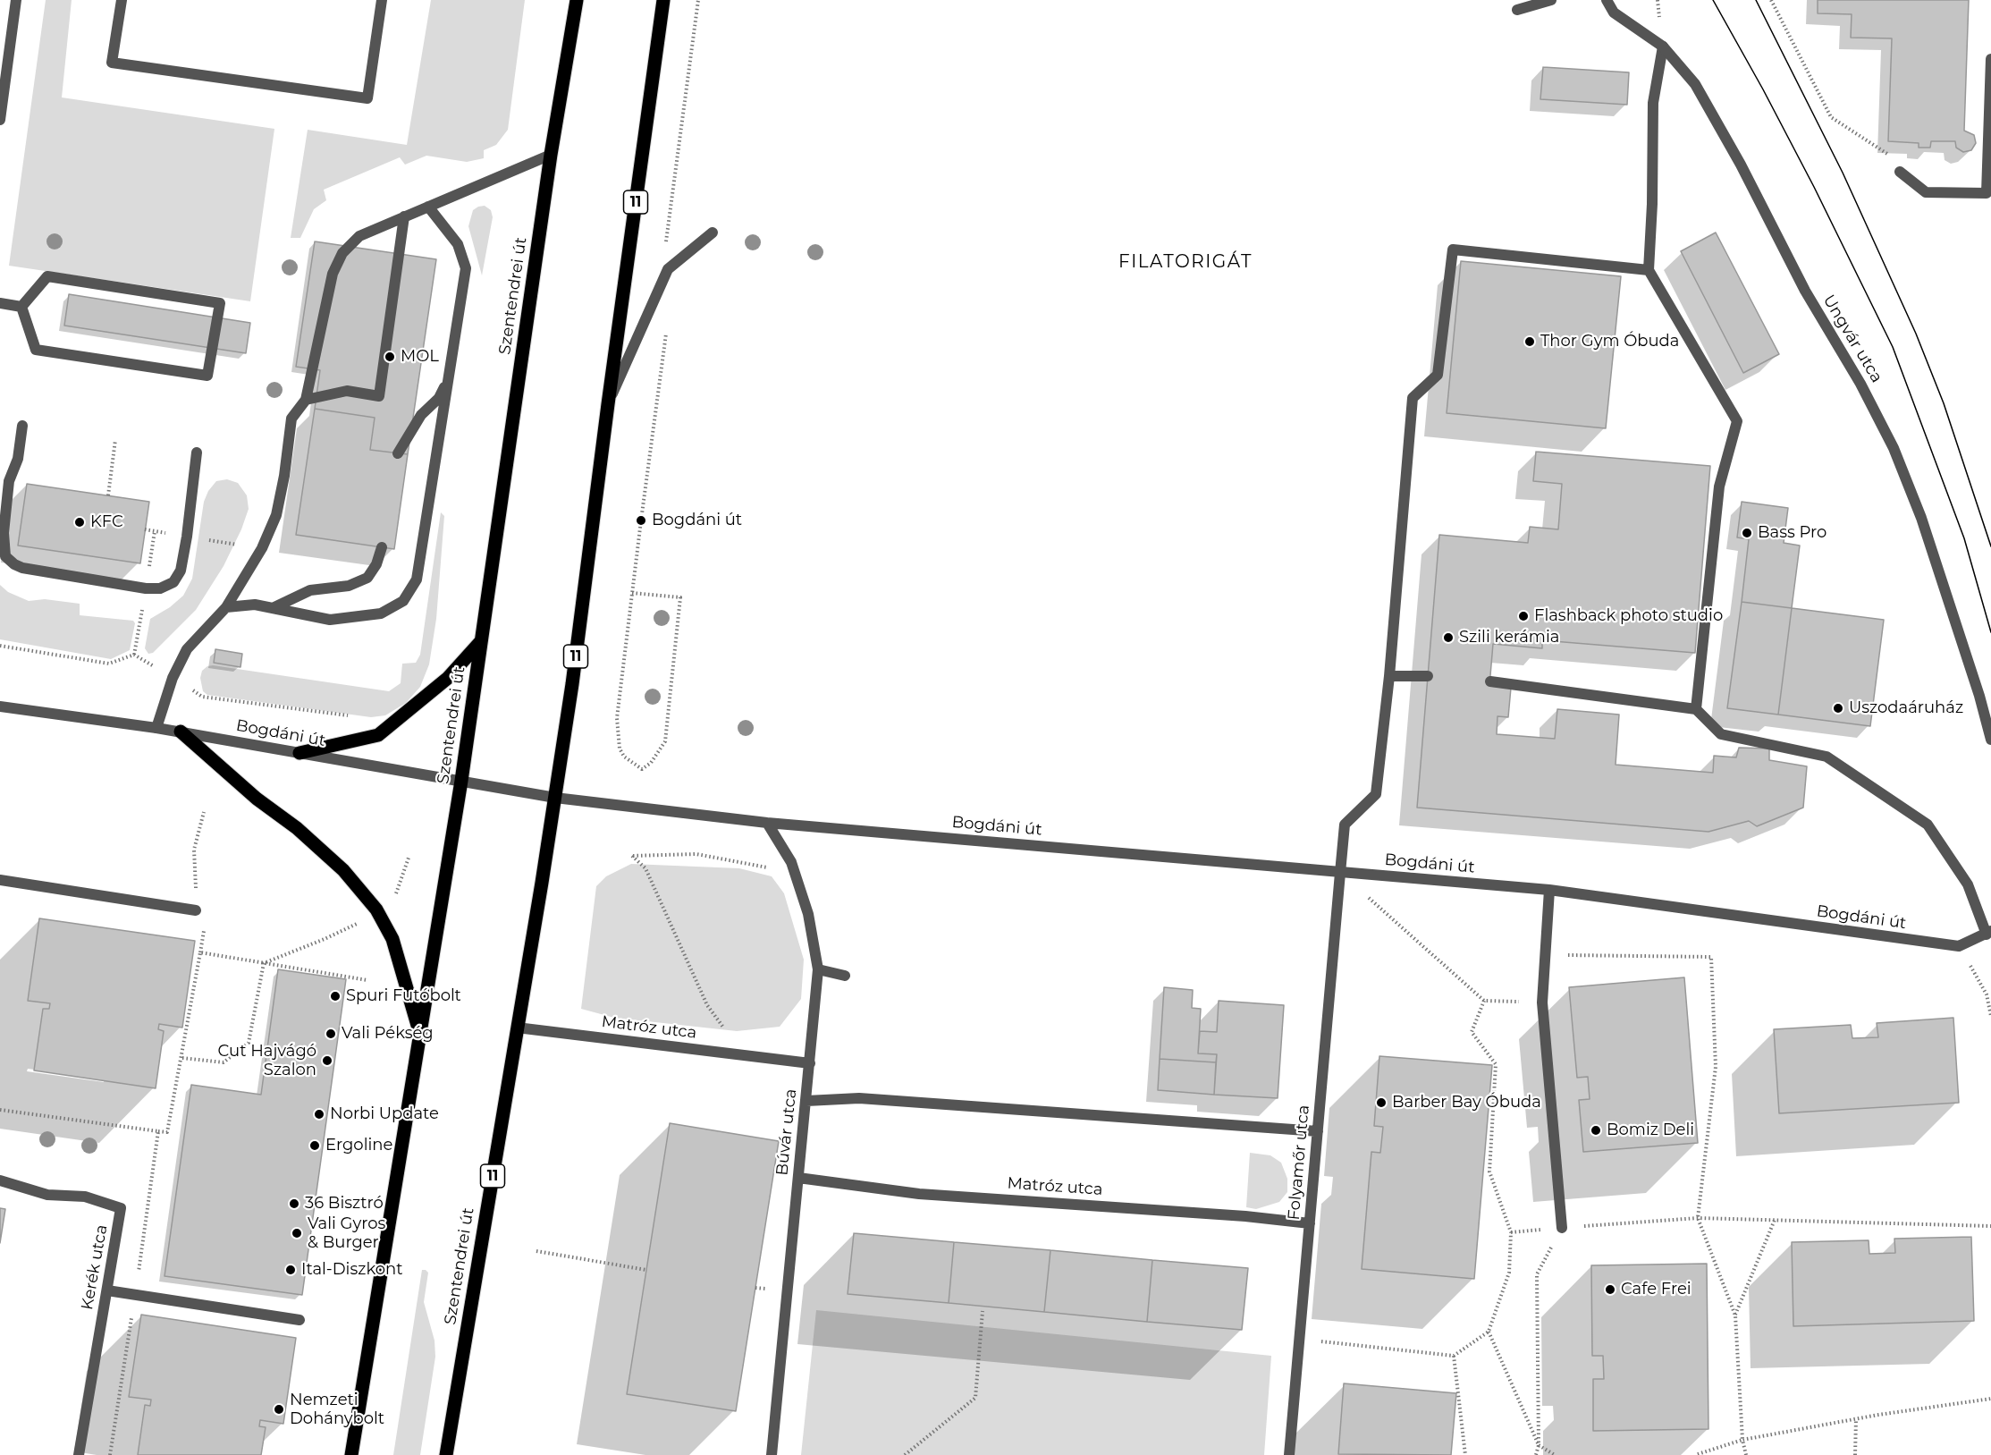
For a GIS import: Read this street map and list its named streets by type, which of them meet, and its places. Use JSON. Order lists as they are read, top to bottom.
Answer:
{
  "streets": {
    "main road": ["11", "Szentendrei út"],
    "street": [
      "Ungvár utca",
      "Bogdáni út",
      "Matróz utca",
      "Búvár utca",
      "Folyamőr utca",
      "Kerék utca"
    ]
  },
  "crossings": [
    ["Szentendrei út", "Bogdáni út"],
    ["Szentendrei út", "Matróz utca"],
    ["Bogdáni út", "Búvár utca"],
    ["Bogdáni út", "Folyamőr utca"],
    ["Matróz utca", "Búvár utca"],
    ["Matróz utca", "Folyamőr utca"]
  ],
  "districts": ["FILATORIGÁT"],
  "places": [
    "Thor Gym Óbuda",
    "MOL",
    "Bogdáni út",
    "KFC",
    "Bass Pro",
    "Flashback photo studio",
    "Szili kerámia",
    "Uszodaáruház",
    "Spuri Futóbolt",
    "Vali Pékség",
    "Cut Hajvágó Szalon",
    "Barber Bay Óbuda",
    "Norbi Update",
    "Bomiz Deli",
    "Ergoline",
    "36 Bisztró",
    "Vali Gyros & Burger",
    "Ital-Diszkont",
    "Cafe Frei",
    "Nemzeti Dohánybolt"
  ]
}
